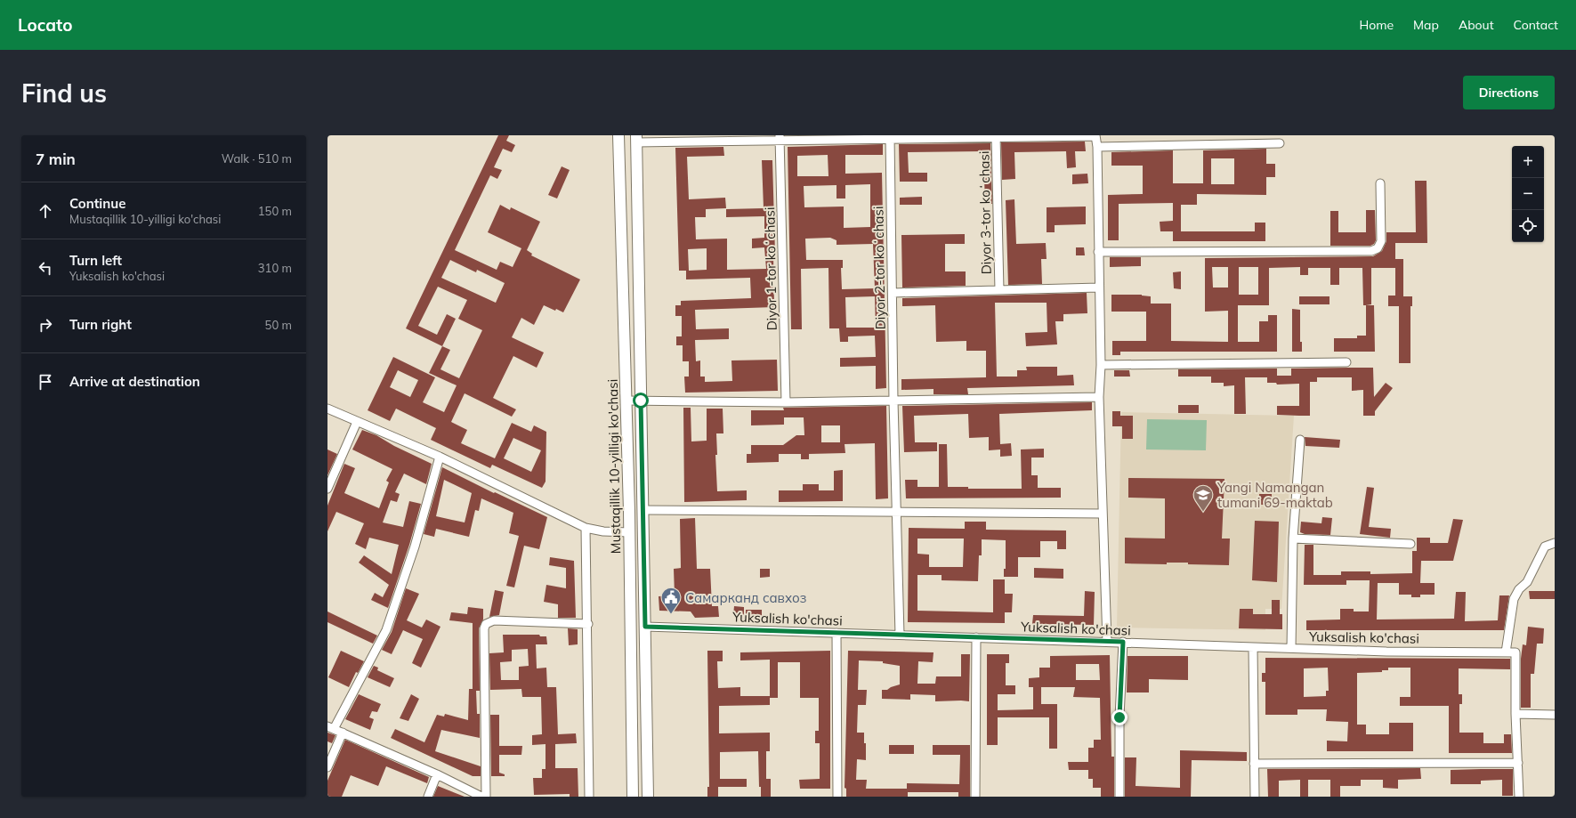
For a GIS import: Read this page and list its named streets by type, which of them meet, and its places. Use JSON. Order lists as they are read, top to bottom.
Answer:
{
  "streets": {
    "main road": ["Mustaqillik 10-yilligi ko'chasi"],
    "street": [
      "Diyor 3-tor koʻchasi",
      "Diyor 2-tor koʻchasi",
      "Diyor 1-tor koʻchasi",
      "Yuksalish ko'chasi"
    ]
  },
  "crossings": [
    ["Diyor 2-tor koʻchasi", "Yuksalish ko'chasi"]
  ],
  "places": {
    "school or university": ["Yangi Namangan tumani 69-maktab"],
    "public building": ["Самарканд савхоз"]
  },
  "page": {
    "header": "Locato",
    "nav": [
      "Home",
      "Map",
      "About",
      "Contact"
    ],
    "buttons": "Directions",
    "title": "Find us",
    "heading": ["7 min", "Walk · 510 m"],
    "map_buttons": ["+", "−"],
    "list": [
      ["Continue", "Mustaqillik 10-yilligi ko'chasi", "150 m"],
      ["Turn left", "Yuksalish ko'chasi", "310 m"],
      ["Turn right", "50 m"],
      "Arrive at destination"
    ]
  }
}
